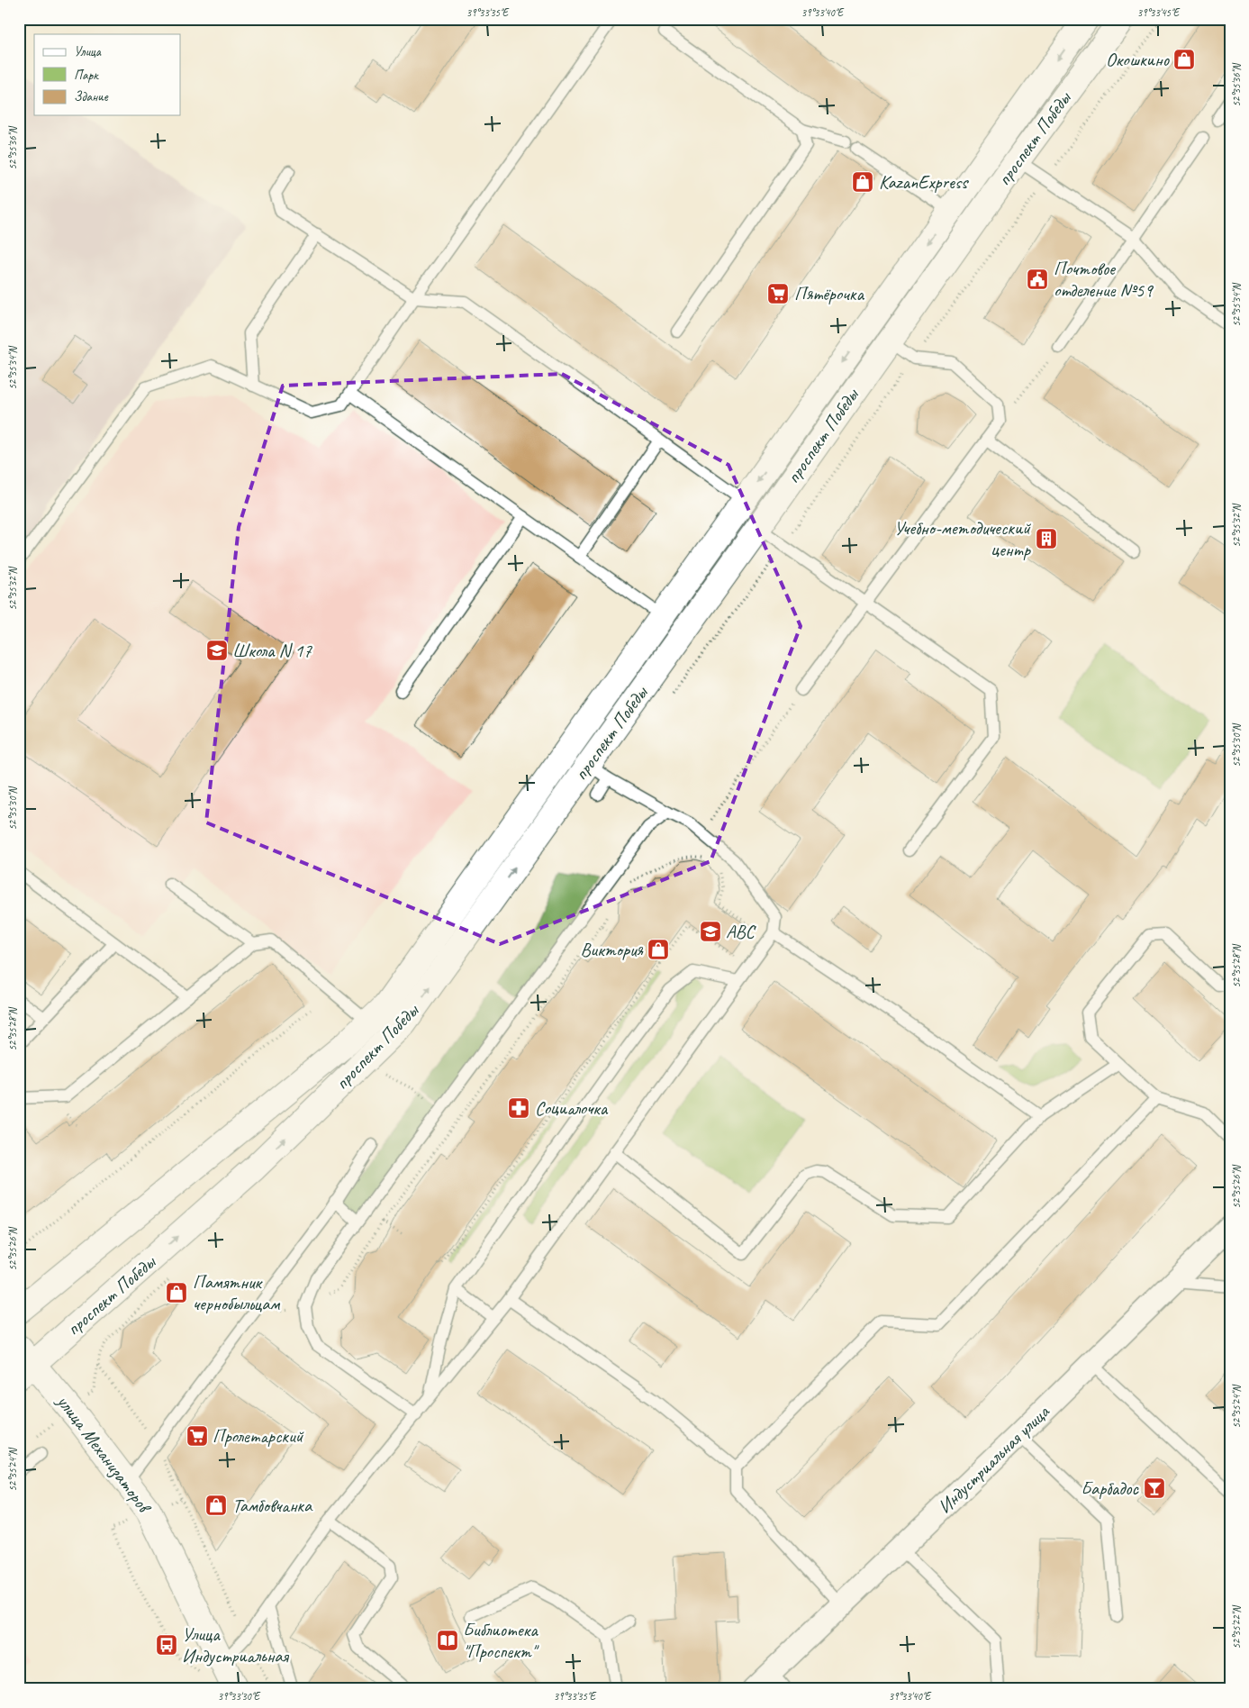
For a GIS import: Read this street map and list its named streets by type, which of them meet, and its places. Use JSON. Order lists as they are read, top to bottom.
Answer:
{
  "streets": {
    "main road": ["проспект Победы", "улица Механизаторов"],
    "street": ["Индустриальная улица"]
  },
  "crossings": [
    ["проспект Победы", "улица Механизаторов"]
  ],
  "places": {
    "shop": [
      "Окошкино",
      "KazanExpress",
      "Виктория",
      "Памятник чернобыльцам",
      "Тамбовчанка"
    ],
    "public building": ["Почтовое отделение №59"],
    "supermarket": ["Пятёрочка", "Пролетарский"],
    "building": ["Учебно-методический центр"],
    "school or university": ["Школа N 17", "АВС"],
    "pharmacy": ["Социалочка"],
    "bar": ["Барбадос"],
    "library": ["Библиотека \"Проспект\""],
    "bus stop": ["Улица Индустриальная"]
  },
  "legend": ["Улица", "Парк", "Здание"],
  "coordinates": [
    "39°33'35\"E",
    "39°33'40\"E",
    "39°33'45\"E",
    "52°35'36\"N",
    "52°35'34\"N",
    "52°35'32\"N",
    "52°35'30\"N",
    "52°35'28\"N",
    "52°35'26\"N",
    "52°35'24\"N",
    "52°35'22\"N",
    "39°33'30\"E"
  ]
}
